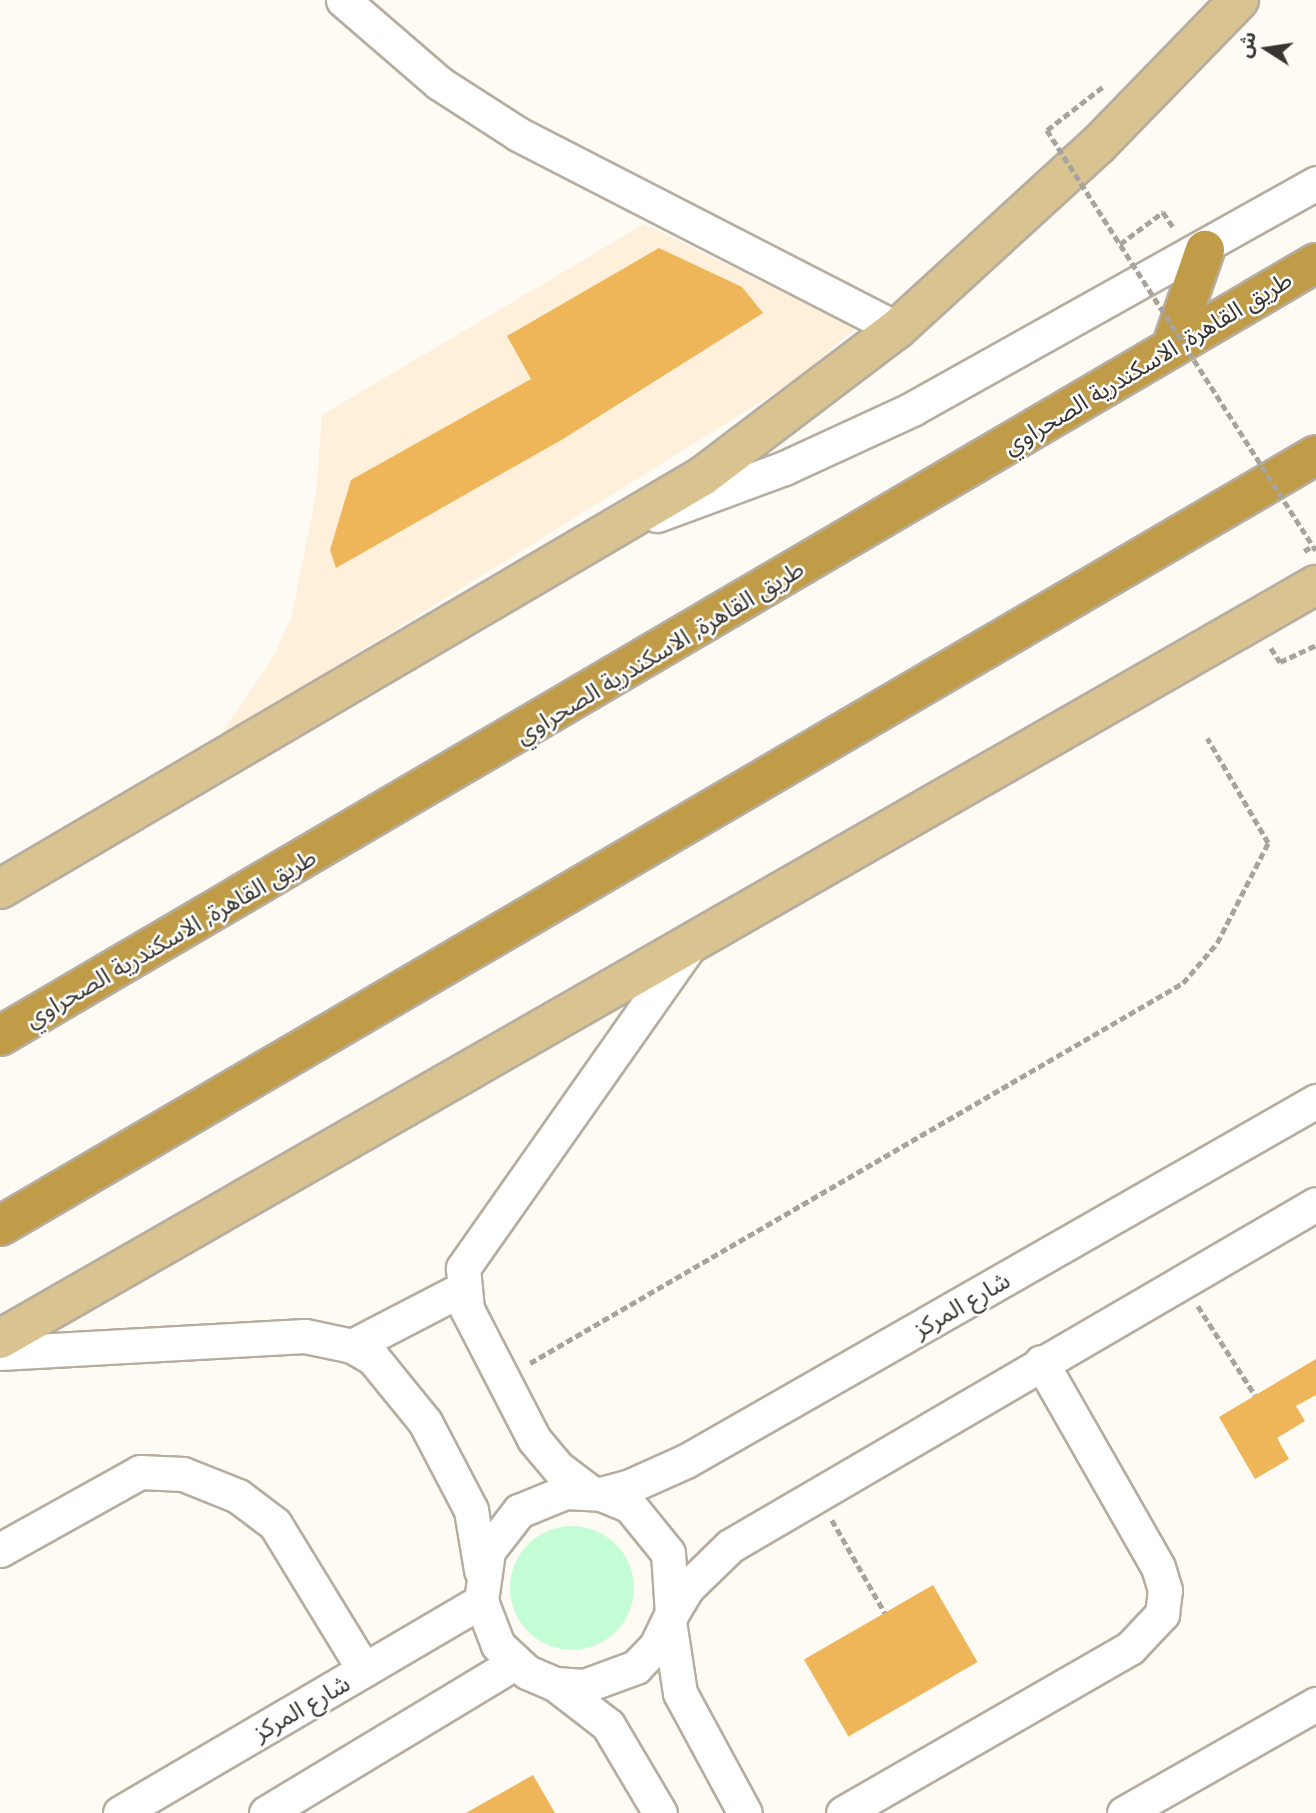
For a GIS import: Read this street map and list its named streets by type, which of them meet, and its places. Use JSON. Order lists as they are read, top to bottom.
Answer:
{
  "streets": {
    "highway": ["طريق القاهرة, الاسكندرية الصحراوي"],
    "street": ["شارع المركز"]
  },
  "north": "left"
}
